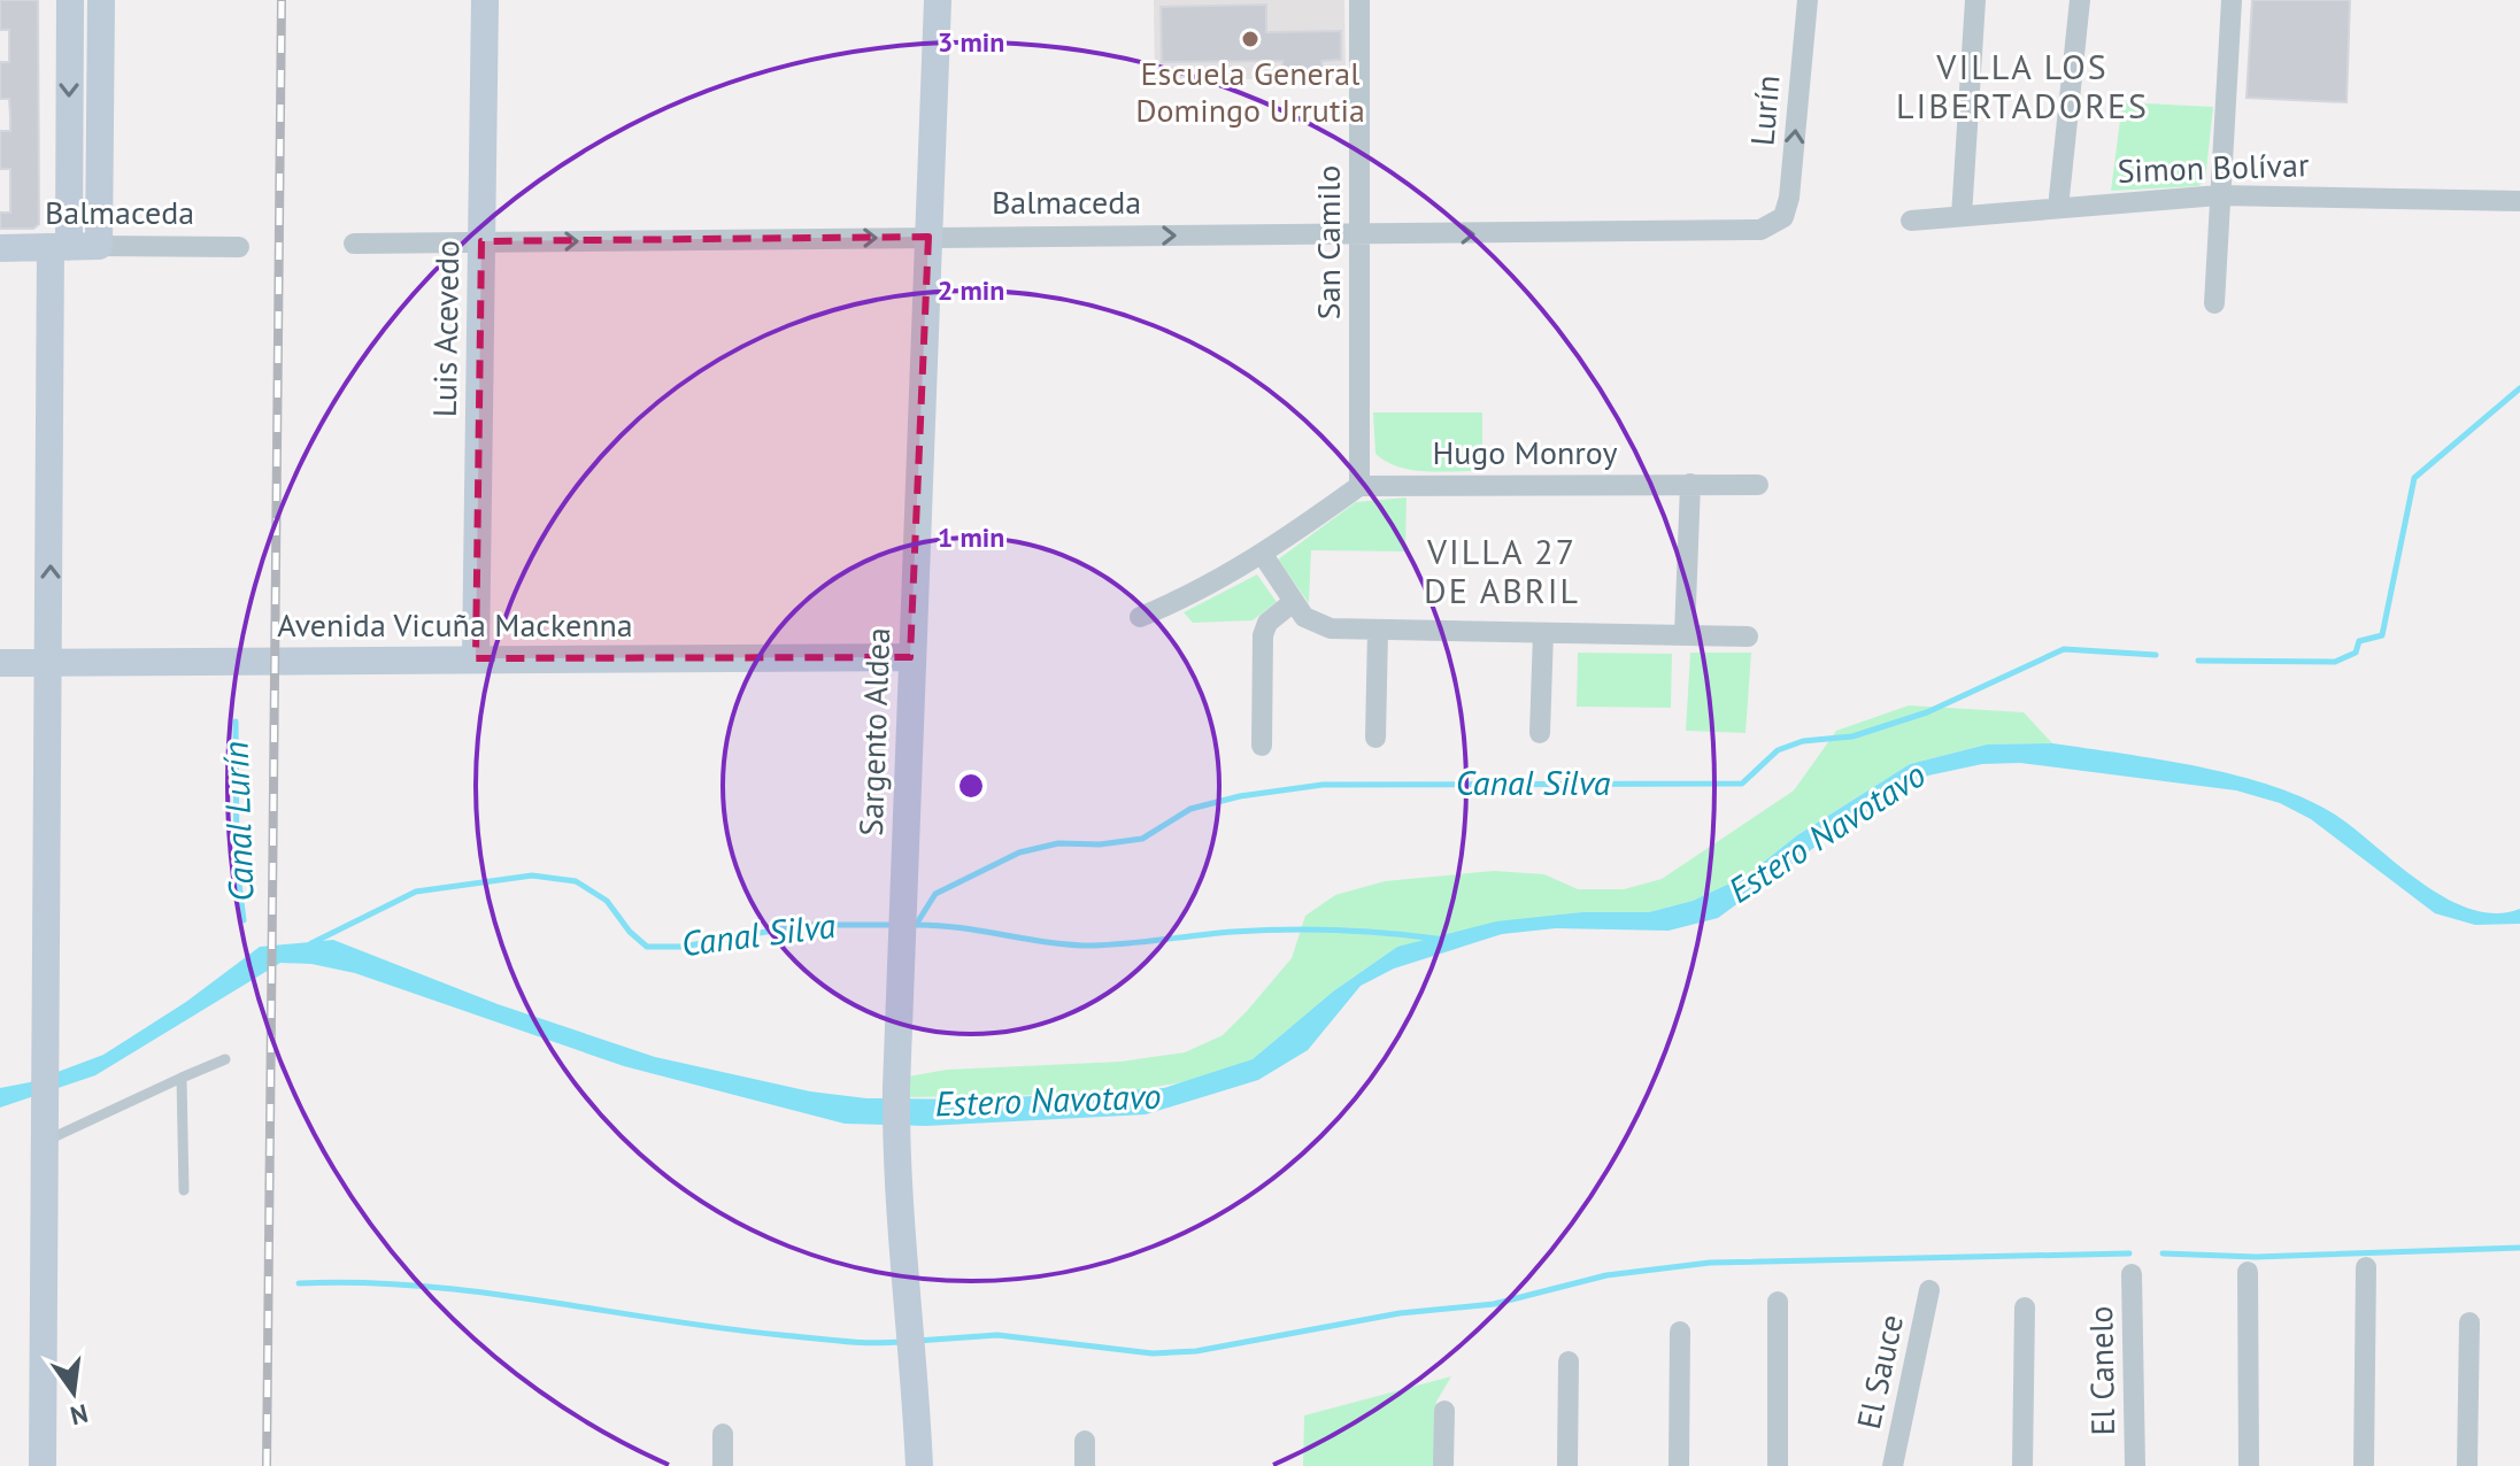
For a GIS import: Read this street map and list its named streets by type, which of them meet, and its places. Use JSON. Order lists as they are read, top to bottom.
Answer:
{
  "streets": {
    "street": [
      "Lurín",
      "Simon Bolívar",
      "Balmaceda",
      "San Camilo",
      "Luis Acevedo",
      "Hugo Monroy",
      "Avenida Vicuña Mackenna",
      "Sargento Aldea",
      "El Canelo",
      "El Sauce"
    ]
  },
  "crossings": [
    ["Lurín", "Balmaceda"],
    ["Balmaceda", "San Camilo"],
    ["Balmaceda", "Luis Acevedo"],
    ["Balmaceda", "Sargento Aldea"],
    ["San Camilo", "Hugo Monroy"],
    ["Luis Acevedo", "Avenida Vicuña Mackenna"],
    ["Avenida Vicuña Mackenna", "Sargento Aldea"]
  ],
  "one_way": ["Balmaceda"],
  "districts": ["VILLA LOS LIBERTADORES", "VILLA 27 DE ABRIL"],
  "water": ["Canal Silva", "Canal Lurín", "Estero Navotavo"],
  "places": ["Escuela General Domingo Urrutia"],
  "north": "bottom",
  "rings": ["3 min", "2 min", "1 min"]
}
